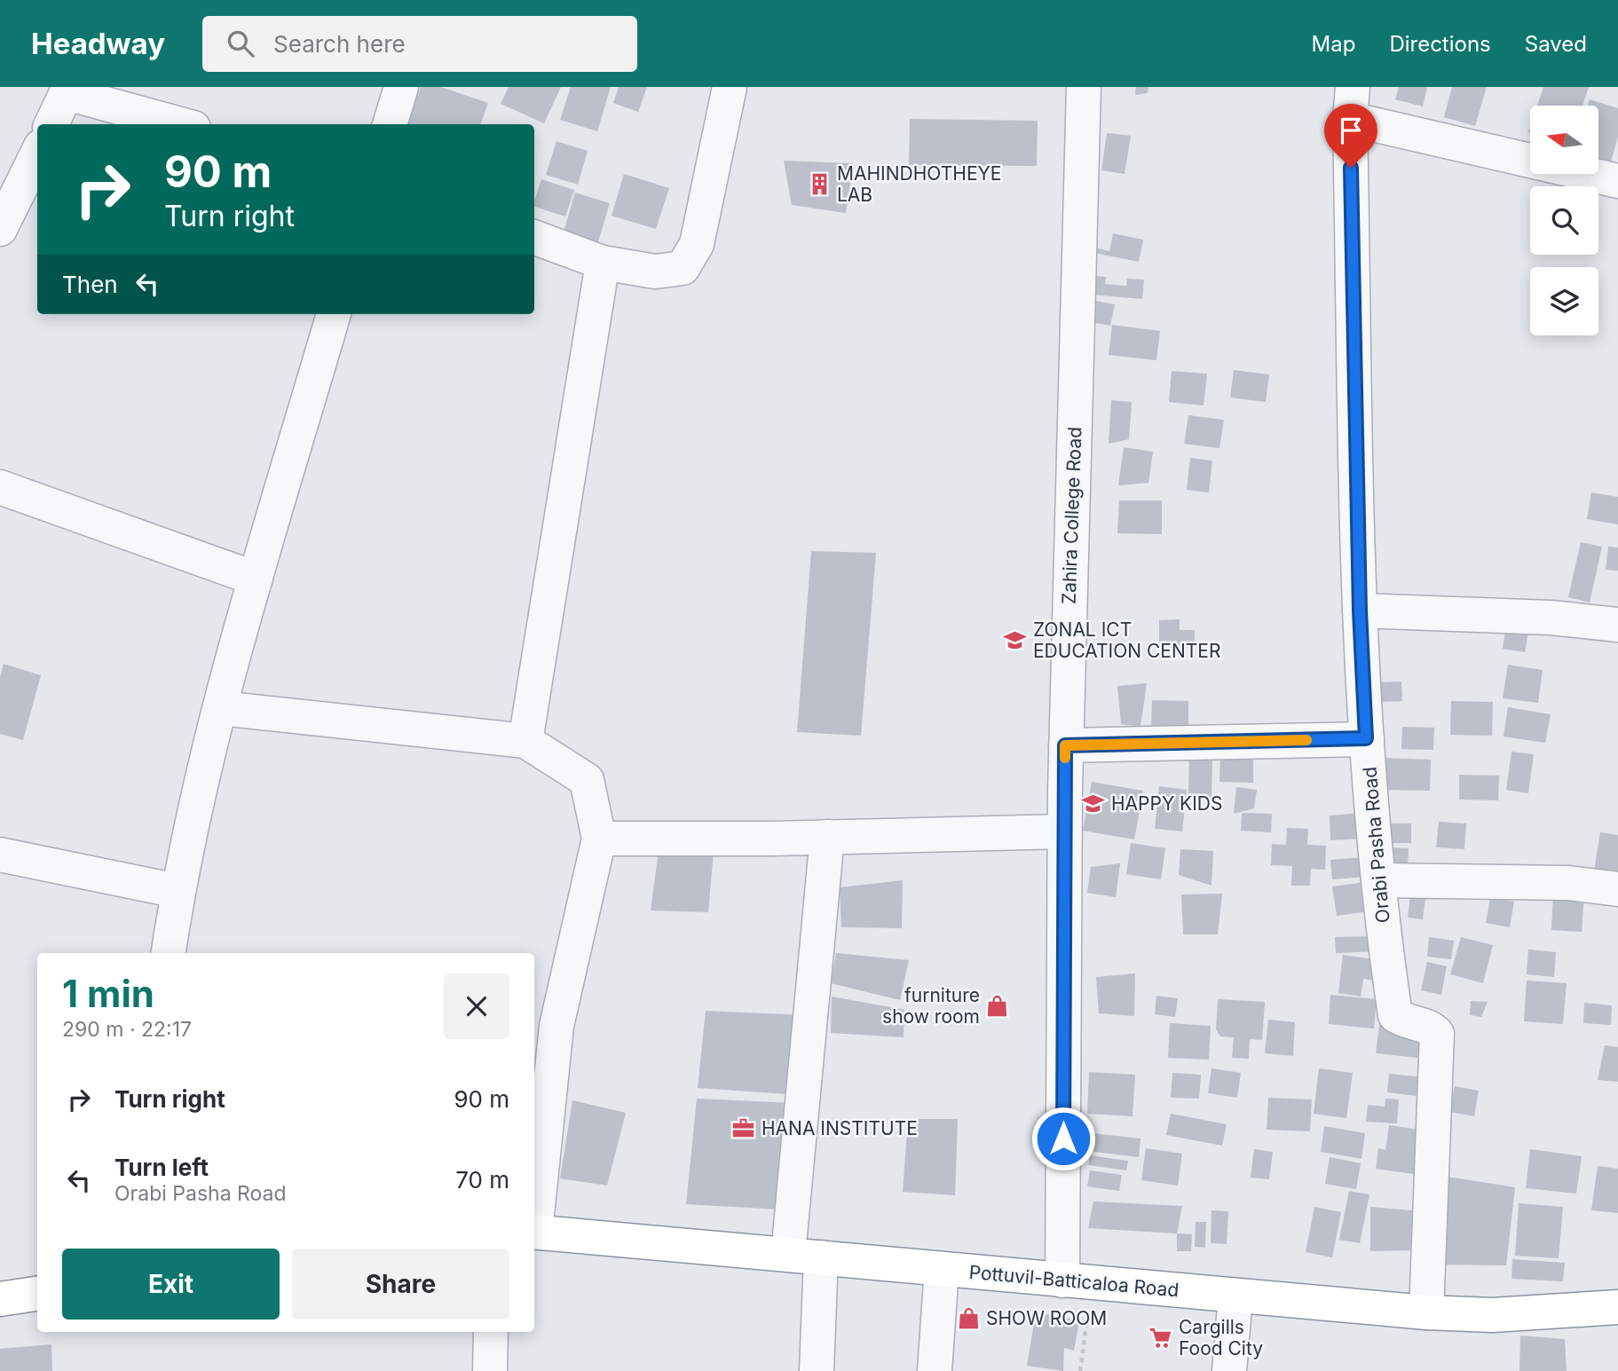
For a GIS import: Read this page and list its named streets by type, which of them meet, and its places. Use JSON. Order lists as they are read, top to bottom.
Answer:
{
  "streets": {
    "highway": ["Pottuvil-Batticaloa Road"],
    "street": ["Zahira College Road", "Orabi Pasha Road"]
  },
  "crossings": [
    ["Zahira College Road", "Pottuvil-Batticaloa Road"],
    ["Orabi Pasha Road", "Pottuvil-Batticaloa Road"]
  ],
  "places": {
    "building": ["MAHINDHOTHEYE LAB"],
    "school or university": ["ZONAL ICT EDUCATION CENTER", "HAPPY KIDS"],
    "shop": ["furniture show room", "SHOW ROOM"],
    "office": ["HANA INSTITUTE"],
    "supermarket": ["Cargills Food City"]
  },
  "north": "left",
  "page": {
    "header": "Headway",
    "search": "Search here",
    "nav": ["Map", "Directions", "Saved"],
    "turn": ["90 m", "Turn right"],
    "then": "Then",
    "heading": ["1 min", "290 m · 22:17"],
    "list": [
      {
        "name": "Turn right",
        "value": "90 m"
      },
      {
        "name": "Turn left",
        "note": "Orabi Pasha Road",
        "value": "70 m"
      }
    ],
    "buttons": ["Exit", "Share"]
  }
}
